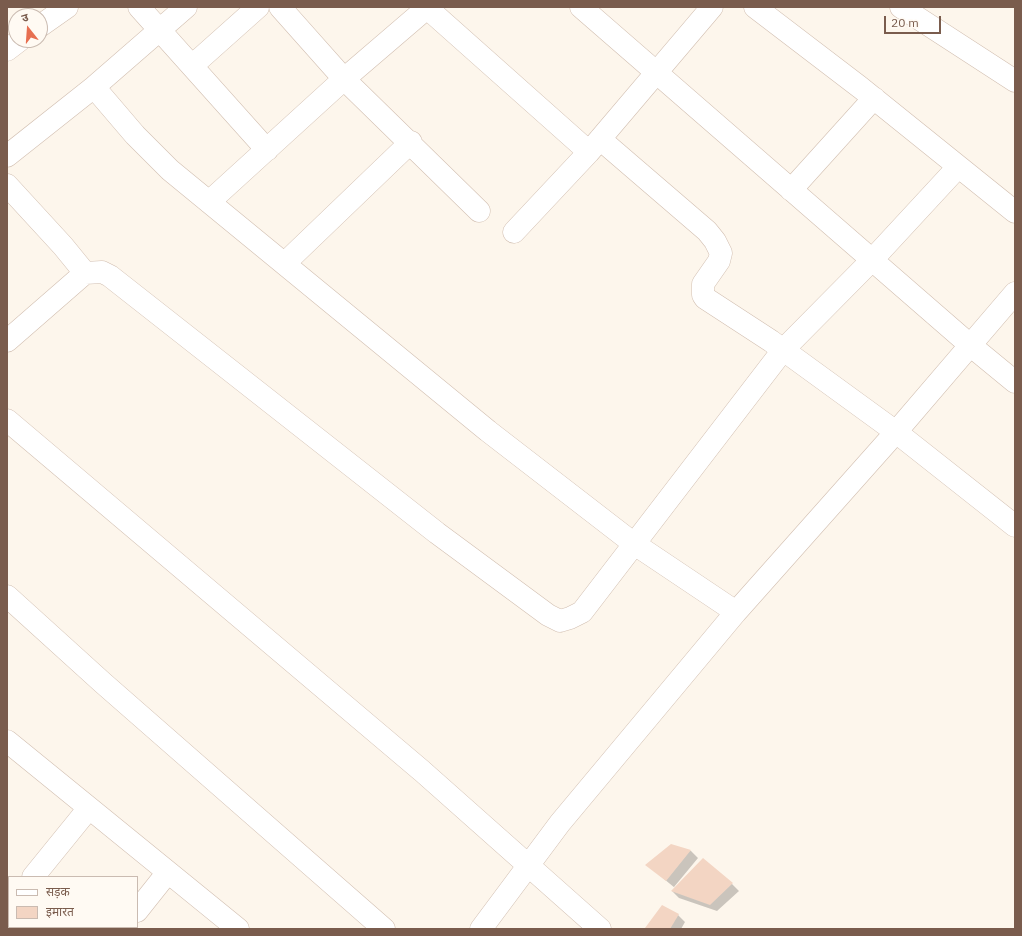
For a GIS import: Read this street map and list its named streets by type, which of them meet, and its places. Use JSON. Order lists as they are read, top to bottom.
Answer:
{
  "legend": ["सड़क", "इमारत"],
  "scale_bar": "20 m",
  "north": "top"
}
